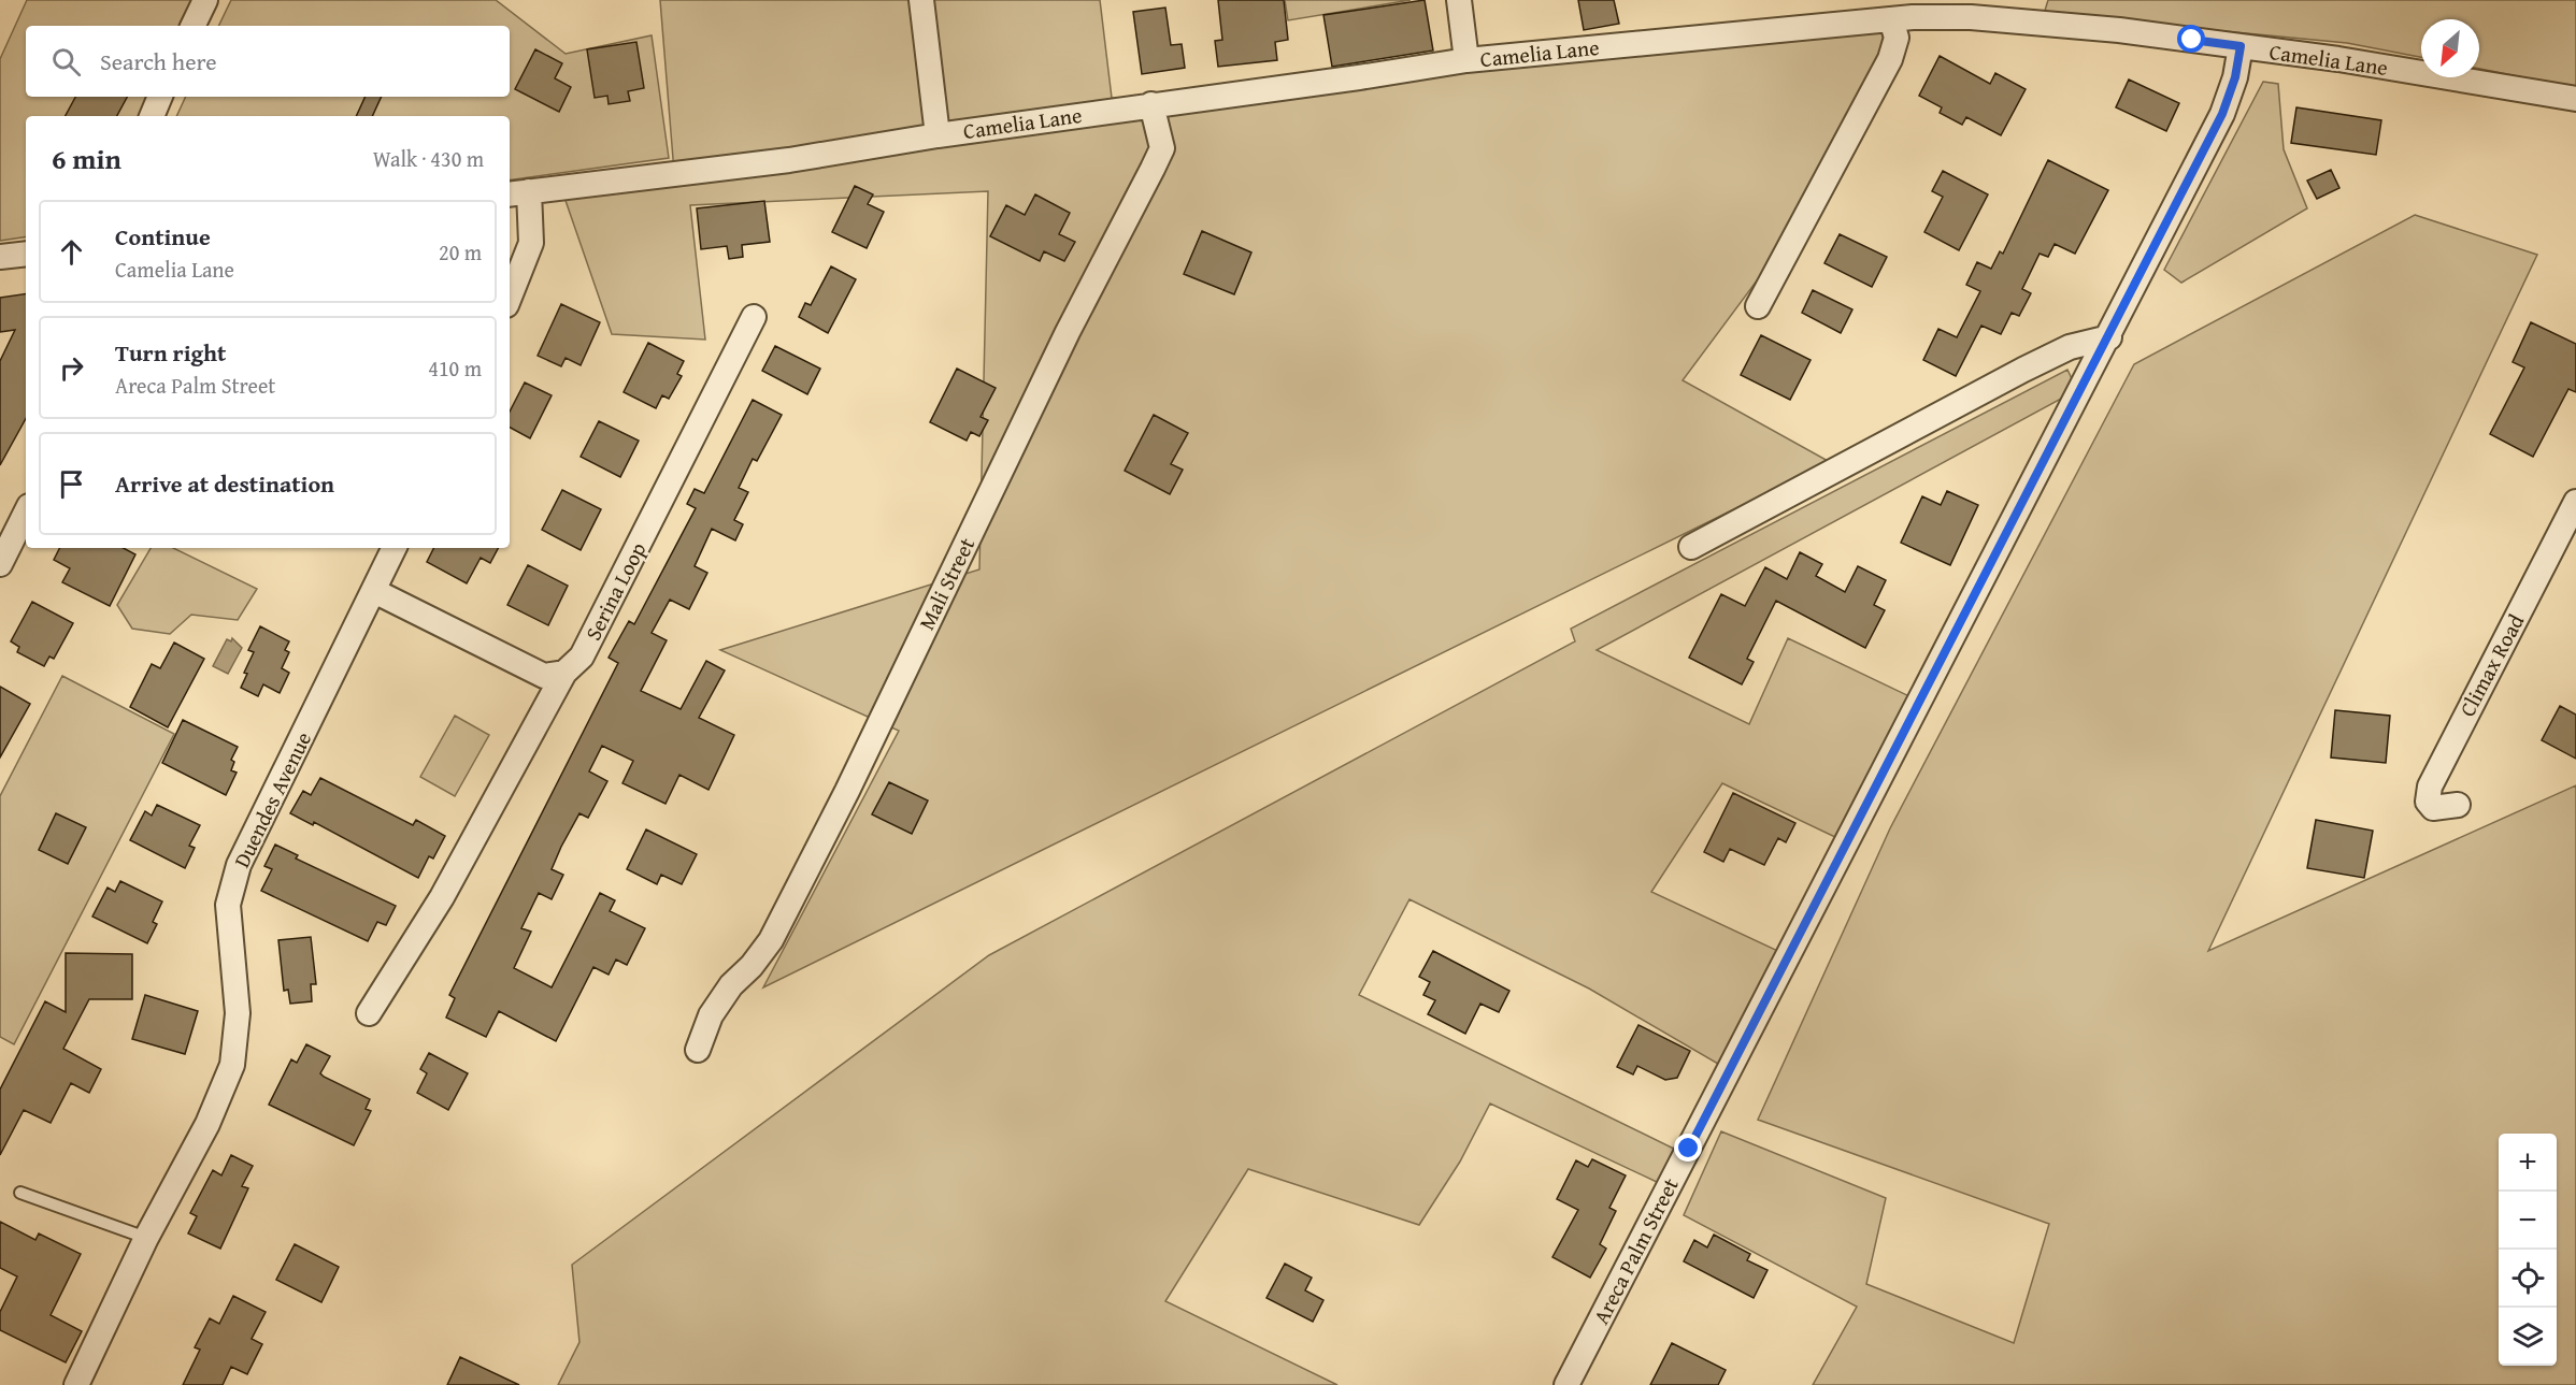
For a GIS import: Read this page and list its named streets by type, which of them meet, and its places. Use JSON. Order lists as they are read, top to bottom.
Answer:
{
  "streets": {
    "street": [
      "Camelia Lane",
      "Mali Street",
      "Serina Loop",
      "Climax Road",
      "Duendes Avenue",
      "Areca Palm Street"
    ]
  },
  "crossings": [
    ["Camelia Lane", "Mali Street"],
    ["Camelia Lane", "Areca Palm Street"]
  ],
  "north": "bottom left",
  "page": {
    "search": "Search here",
    "heading": ["6 min", "Walk · 430 m"],
    "list": [
      ["Continue", "Camelia Lane", "20 m"],
      ["Turn right", "Areca Palm Street", "410 m"],
      "Arrive at destination"
    ],
    "map_buttons": ["+", "−"]
  }
}
